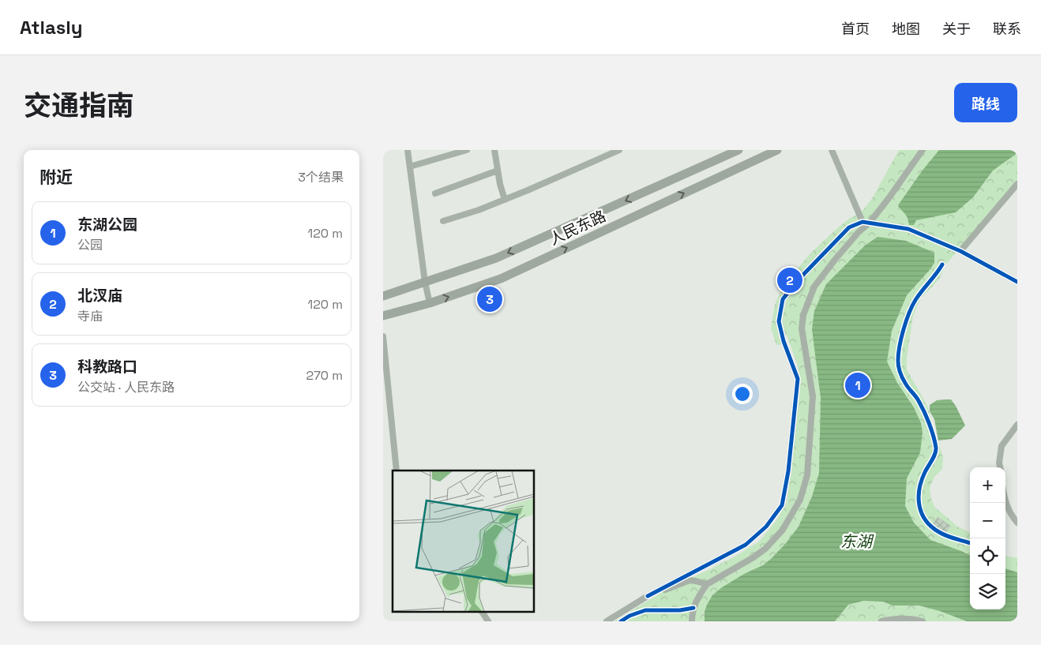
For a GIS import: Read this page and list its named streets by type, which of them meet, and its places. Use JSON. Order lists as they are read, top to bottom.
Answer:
{
  "streets": {
    "main road": ["人民东路"]
  },
  "water": ["东湖"],
  "page": {
    "header": "Atlasly",
    "nav": [
      "首页",
      "地图",
      "关于",
      "联系"
    ],
    "title": "交通指南",
    "buttons": "路线",
    "heading": ["附近", "3个结果"],
    "list": [
      {
        "mark": "1",
        "name": "东湖公园",
        "note": "公园",
        "value": "120 m"
      },
      {
        "mark": "2",
        "name": "北汊庙",
        "note": "寺庙",
        "value": "120 m"
      },
      {
        "mark": "3",
        "name": "科教路口",
        "note": "公交站 · 人民东路",
        "value": "270 m"
      }
    ],
    "pins": ["2", "3", "1"],
    "map_buttons": ["+", "−"]
  }
}
